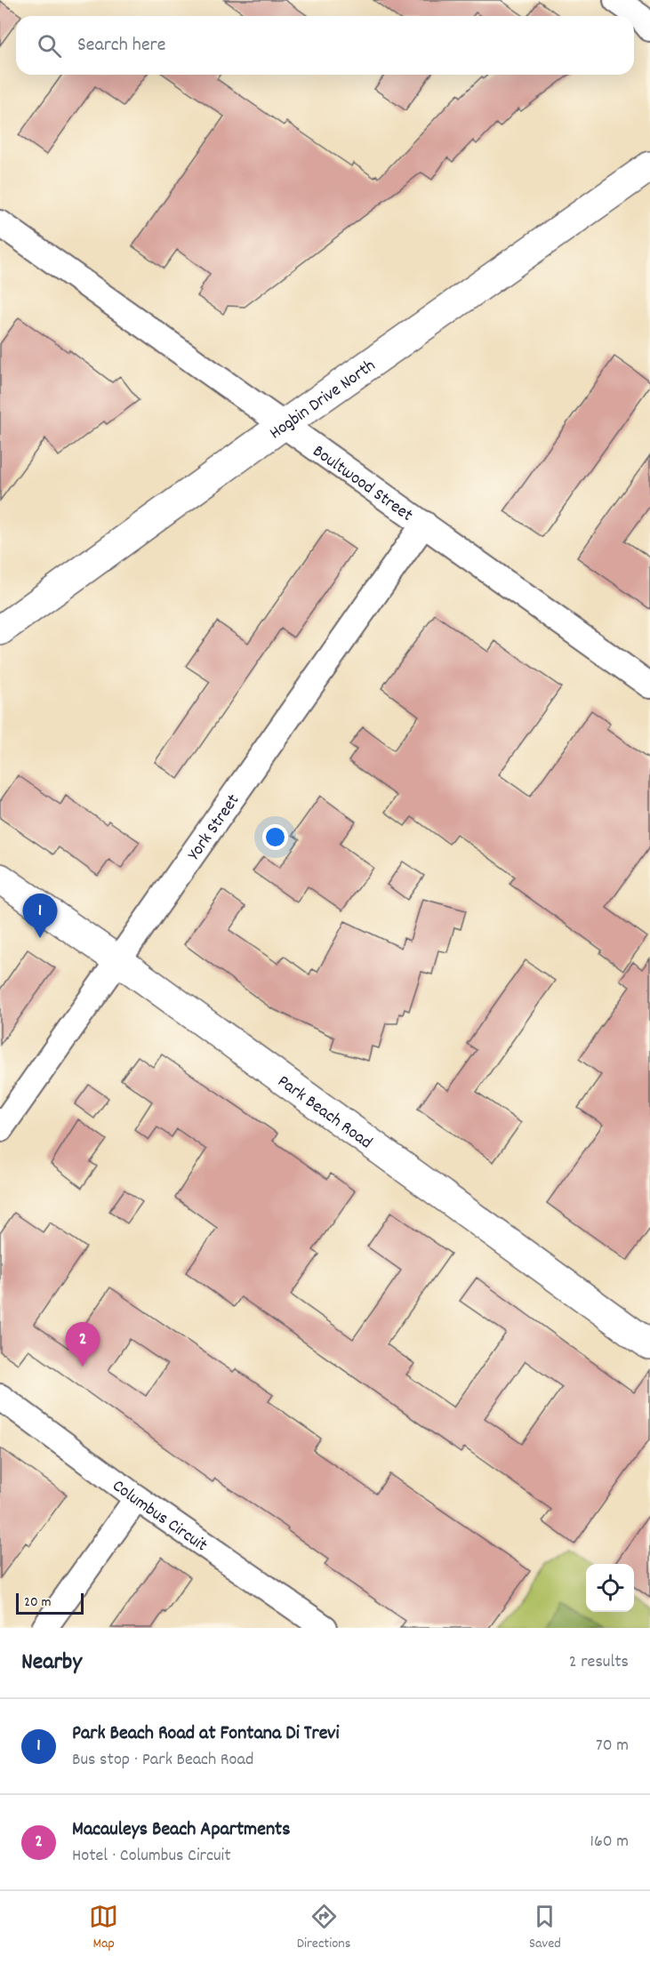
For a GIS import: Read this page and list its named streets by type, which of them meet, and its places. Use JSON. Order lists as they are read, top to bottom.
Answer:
{
  "streets": {
    "street": [
      "Hogbin Drive North",
      "Boultwood Street",
      "York Street",
      "Park Beach Road",
      "Columbus Circuit"
    ]
  },
  "crossings": [
    ["Hogbin Drive North", "Boultwood Street"],
    ["Boultwood Street", "York Street"],
    ["York Street", "Park Beach Road"]
  ],
  "scale_bar": "20 m",
  "page": {
    "search": "Search here",
    "pins": ["1", "2"],
    "scale": "20 m",
    "heading": ["Nearby", "2 results"],
    "list": [
      {
        "mark": "1",
        "name": "Park Beach Road at Fontana Di Trevi",
        "note": "Bus stop · Park Beach Road",
        "value": "70 m"
      },
      {
        "mark": "2",
        "name": "Macauleys Beach Apartments",
        "note": "Hotel · Columbus Circuit",
        "value": "160 m"
      }
    ],
    "nav": ["Map", "Directions", "Saved"]
  }
}
